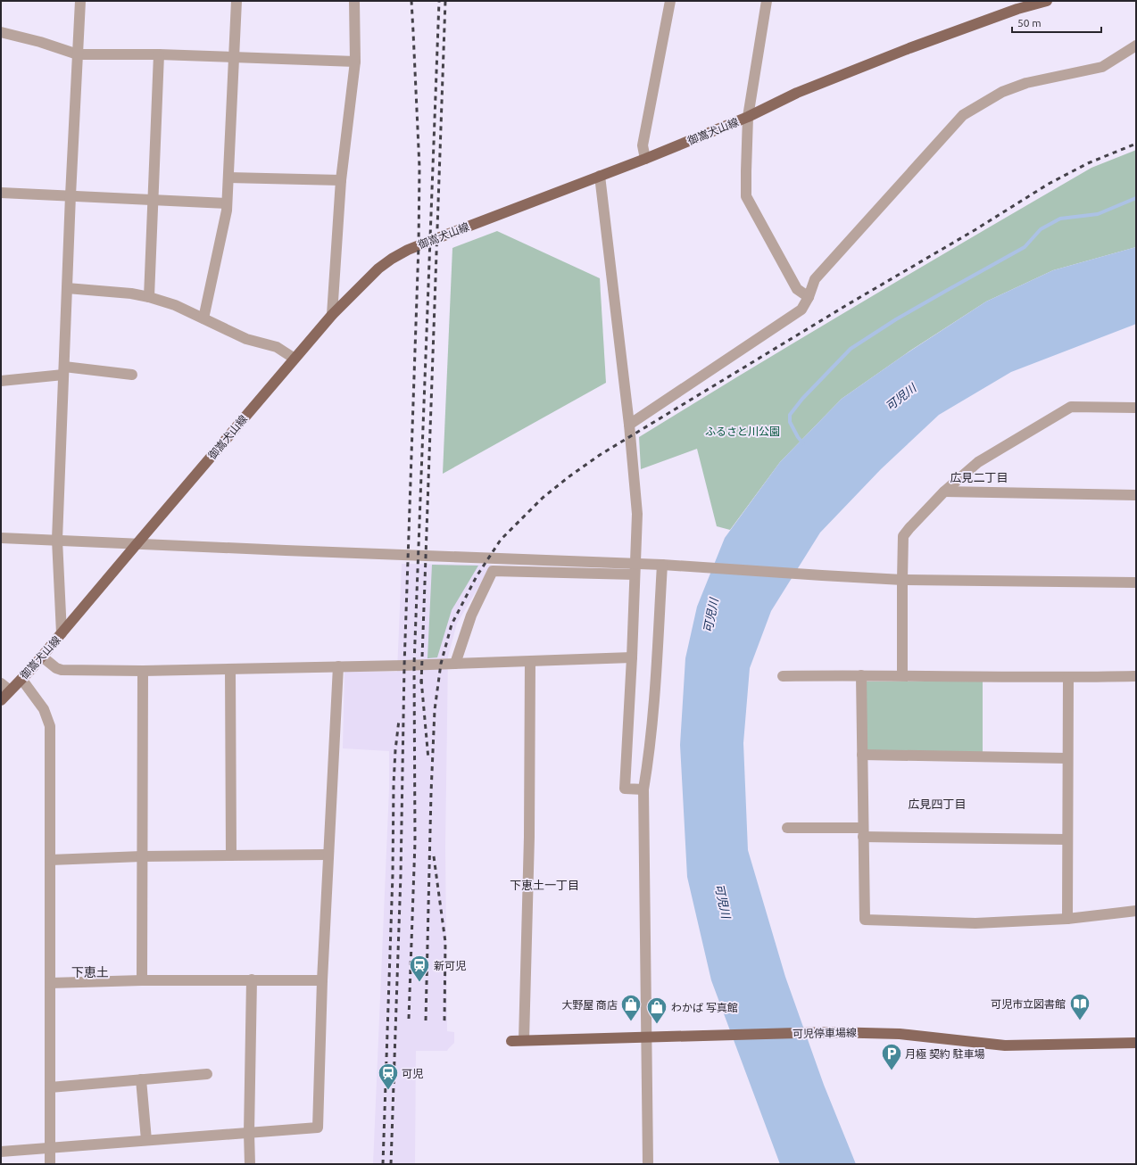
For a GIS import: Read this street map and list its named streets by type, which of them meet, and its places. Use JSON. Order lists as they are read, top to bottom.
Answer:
{
  "streets": {
    "main road": ["御嵩犬山線", "可児停車場線"]
  },
  "districts": [
    "広見二丁目",
    "広見四丁目",
    "下恵土一丁目",
    "下恵土"
  ],
  "water": ["可児川"],
  "parks": ["ふるさと川公園"],
  "places": {
    "station": ["新可児", "可児"],
    "library": ["可児市立図書館"],
    "shop": ["大野屋 商店", "わかば 写真館"],
    "parking": ["月極 契約 駐車場"]
  },
  "scale_bar": "50 m"
}
